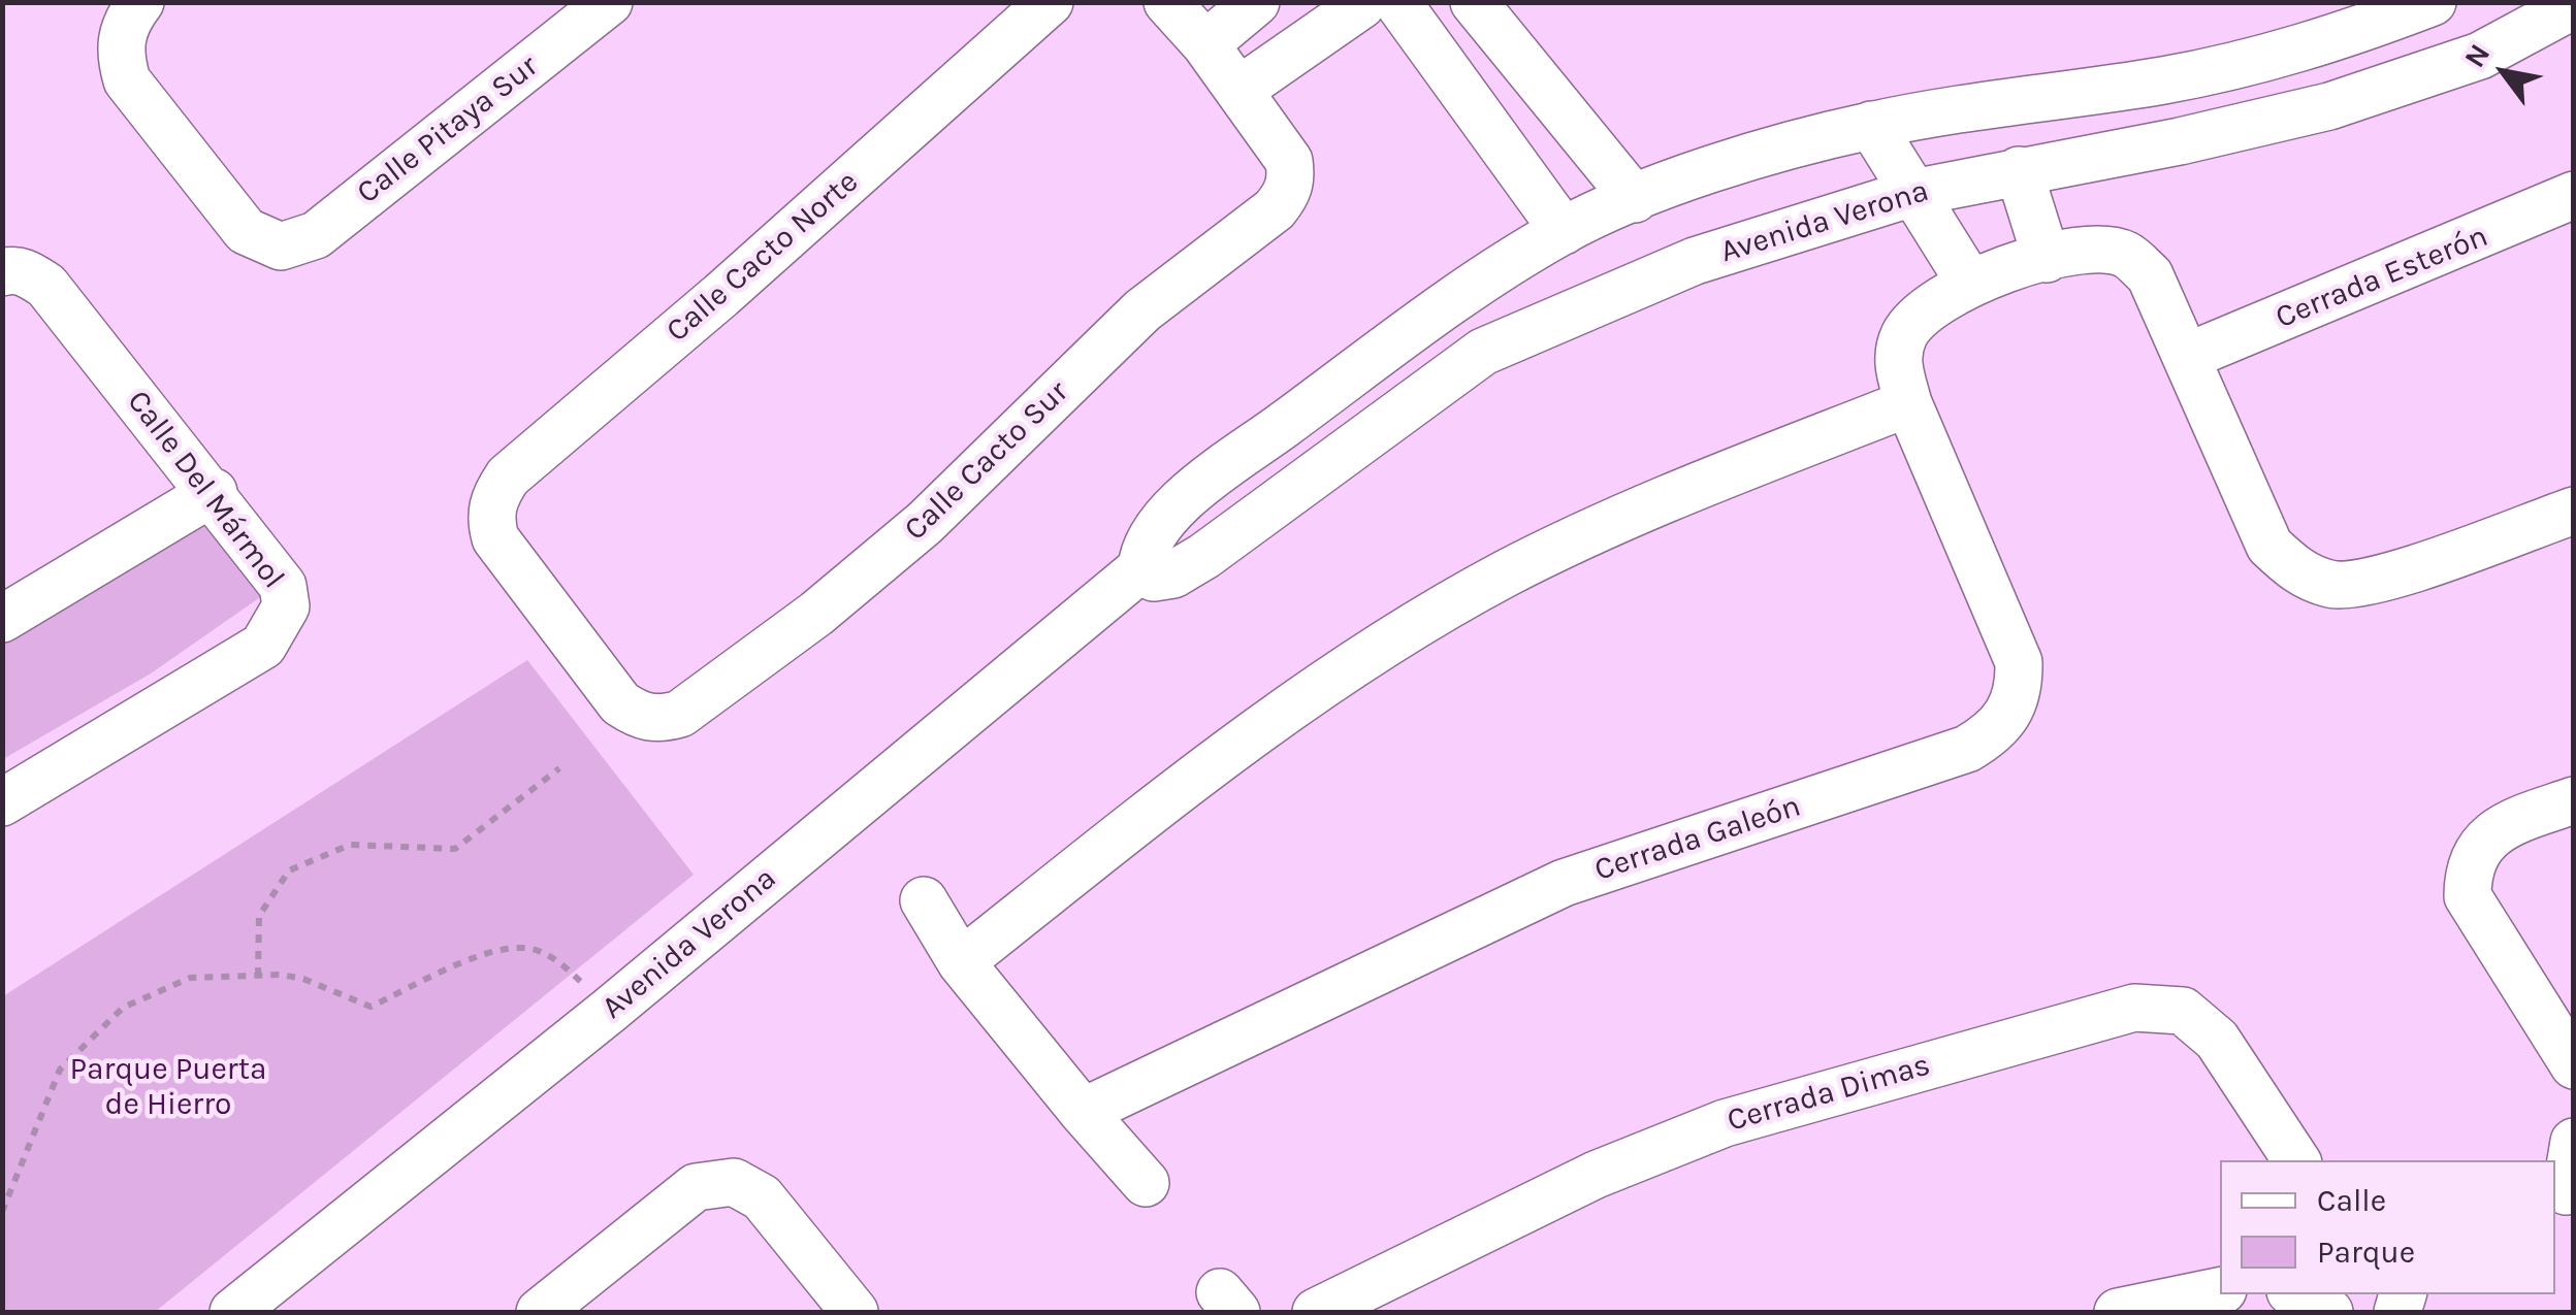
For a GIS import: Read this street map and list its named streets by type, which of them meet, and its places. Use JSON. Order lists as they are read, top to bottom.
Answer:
{
  "streets": {
    "street": [
      "Calle Pitaya Sur",
      "Avenida Verona",
      "Calle Cacto Norte",
      "Cerrada Esterón",
      "Calle Cacto Sur",
      "Calle Del Mármol",
      "Cerrada Galeón",
      "Cerrada Dimas"
    ]
  },
  "crossings": [
    ["Calle Cacto Norte", "Calle Cacto Sur"]
  ],
  "parks": ["Parque Puerta de Hierro"],
  "legend": ["Calle", "Parque"],
  "north": "top left"
}
